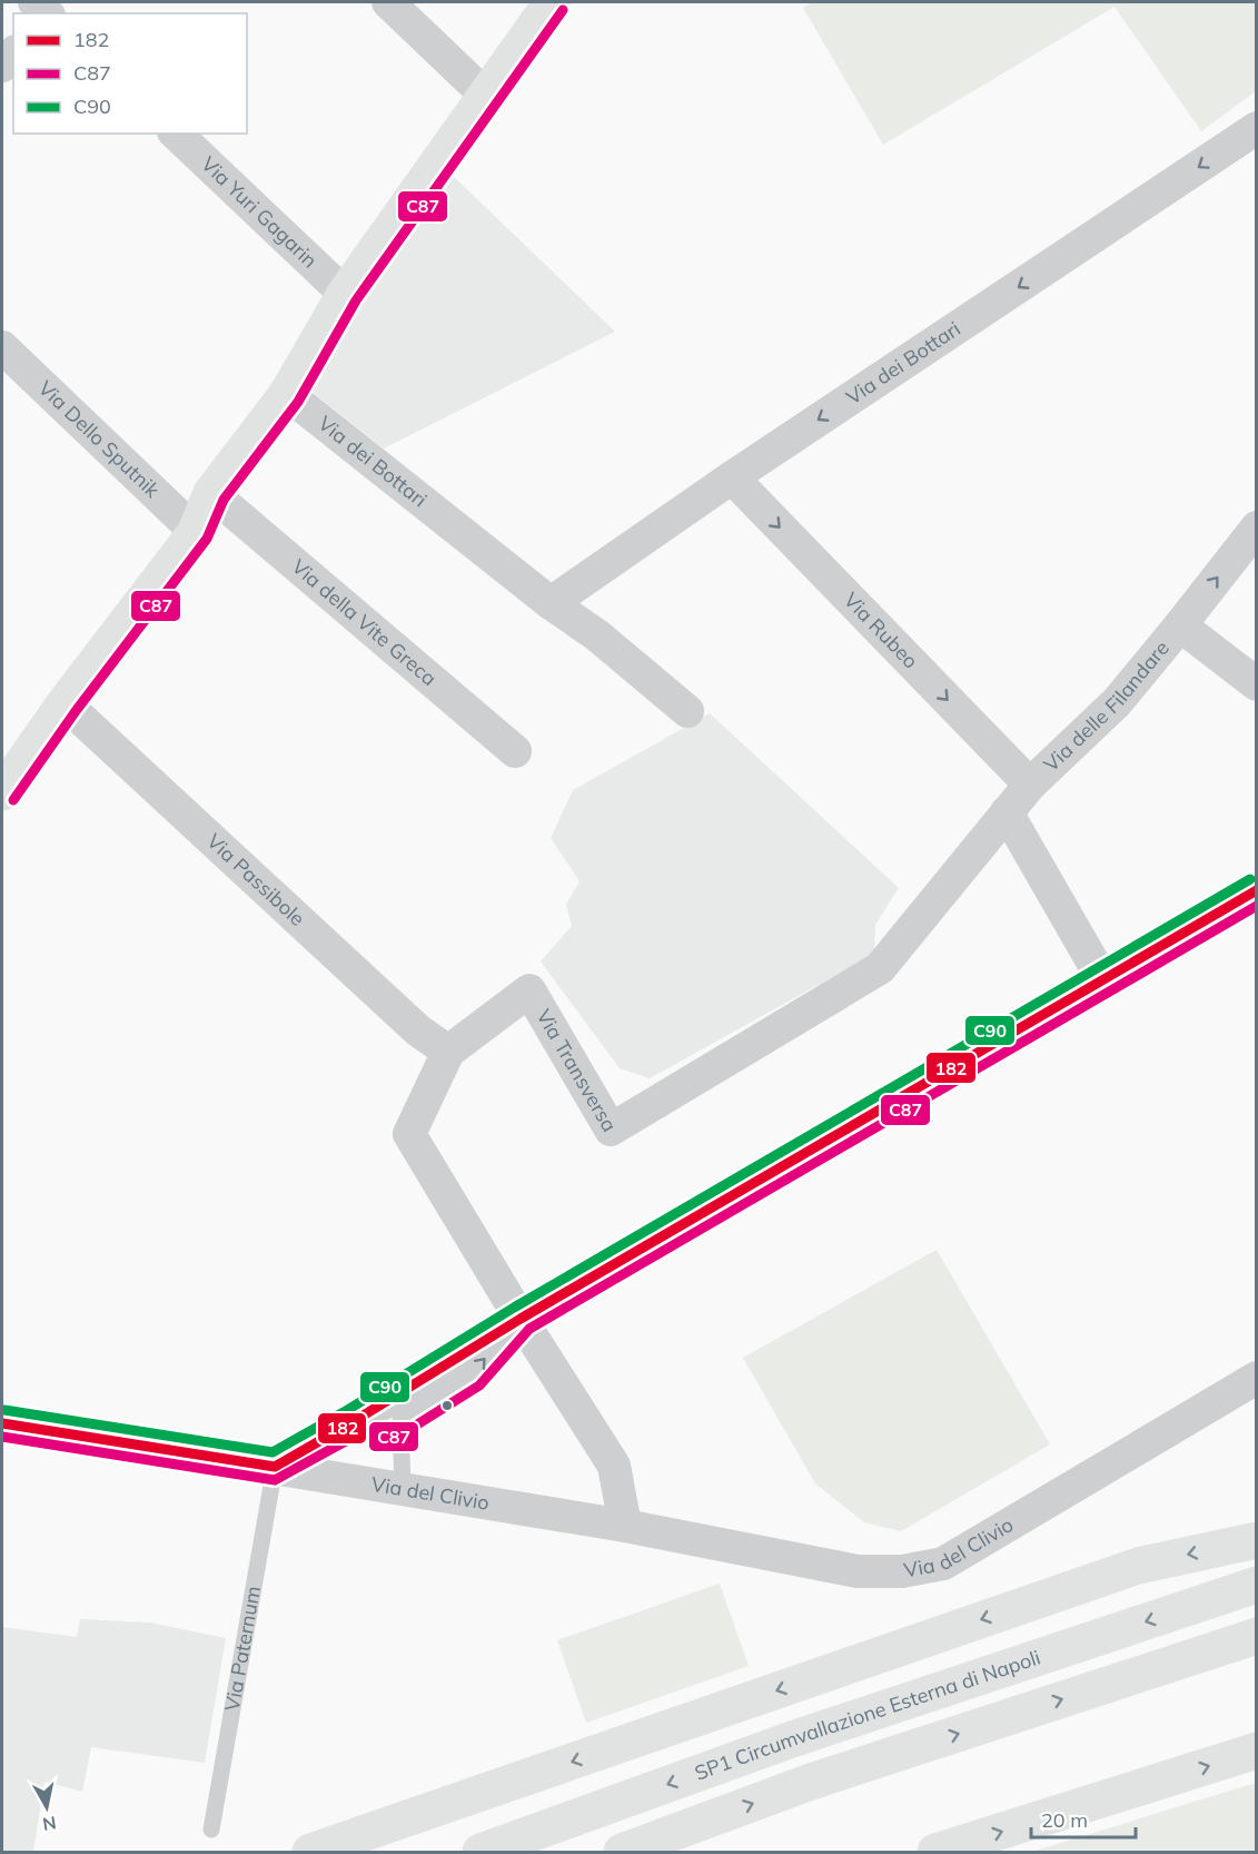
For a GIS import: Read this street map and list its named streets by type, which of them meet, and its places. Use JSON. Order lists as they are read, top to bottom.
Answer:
{
  "streets": {
    "main road": ["SP1 Circumvallazione Esterna di Napoli"],
    "street": [
      "Via Yuri Gagarin",
      "Via dei Bottari",
      "Via Dello Sputnik",
      "Via della Vite Greca",
      "Via Rubeo",
      "Via delle Filandare",
      "Via Passibole",
      "Via Transversa",
      "Via del Clivio"
    ],
    "lane": ["Via Paternum"]
  },
  "crossings": [
    ["Via dei Bottari", "Via Rubeo"],
    ["Via Rubeo", "Via delle Filandare"],
    ["Via Rubeo", "Via Transversa"],
    ["Via delle Filandare", "Via Transversa"],
    ["Via Passibole", "Via Transversa"],
    ["Via del Clivio", "Via Paternum"]
  ],
  "one_way": ["Via dei Bottari", "Via Rubeo"],
  "lines": ["transit line C87", "transit line C90", "transit line 182"],
  "legend": ["182", "C87", "C90"],
  "scale_bar": "20 m",
  "north": "bottom"
}
